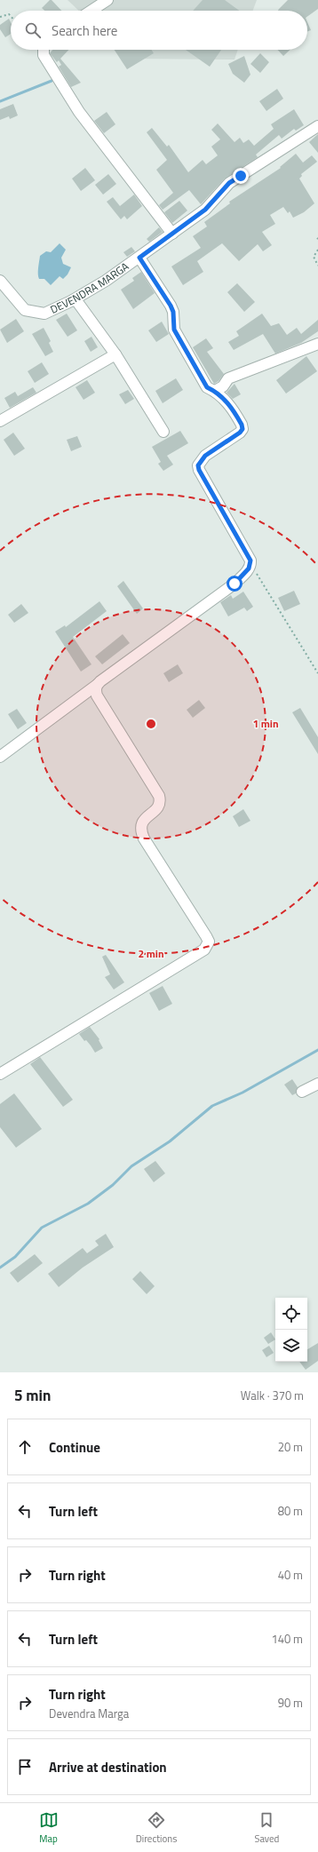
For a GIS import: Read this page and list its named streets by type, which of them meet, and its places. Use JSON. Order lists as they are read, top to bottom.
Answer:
{
  "streets": {
    "street": ["DEVENDRA MARGA"]
  },
  "page": {
    "search": "Search here",
    "heading": ["5 min", "Walk · 370 m"],
    "list": [
      ["Continue", "20 m"],
      ["Turn left", "80 m"],
      ["Turn right", "40 m"],
      ["Turn left", "140 m"],
      ["Turn right", "Devendra Marga", "90 m"],
      "Arrive at destination"
    ],
    "nav": ["Map", "Directions", "Saved"]
  },
  "rings": ["1 min", "2 min"]
}
